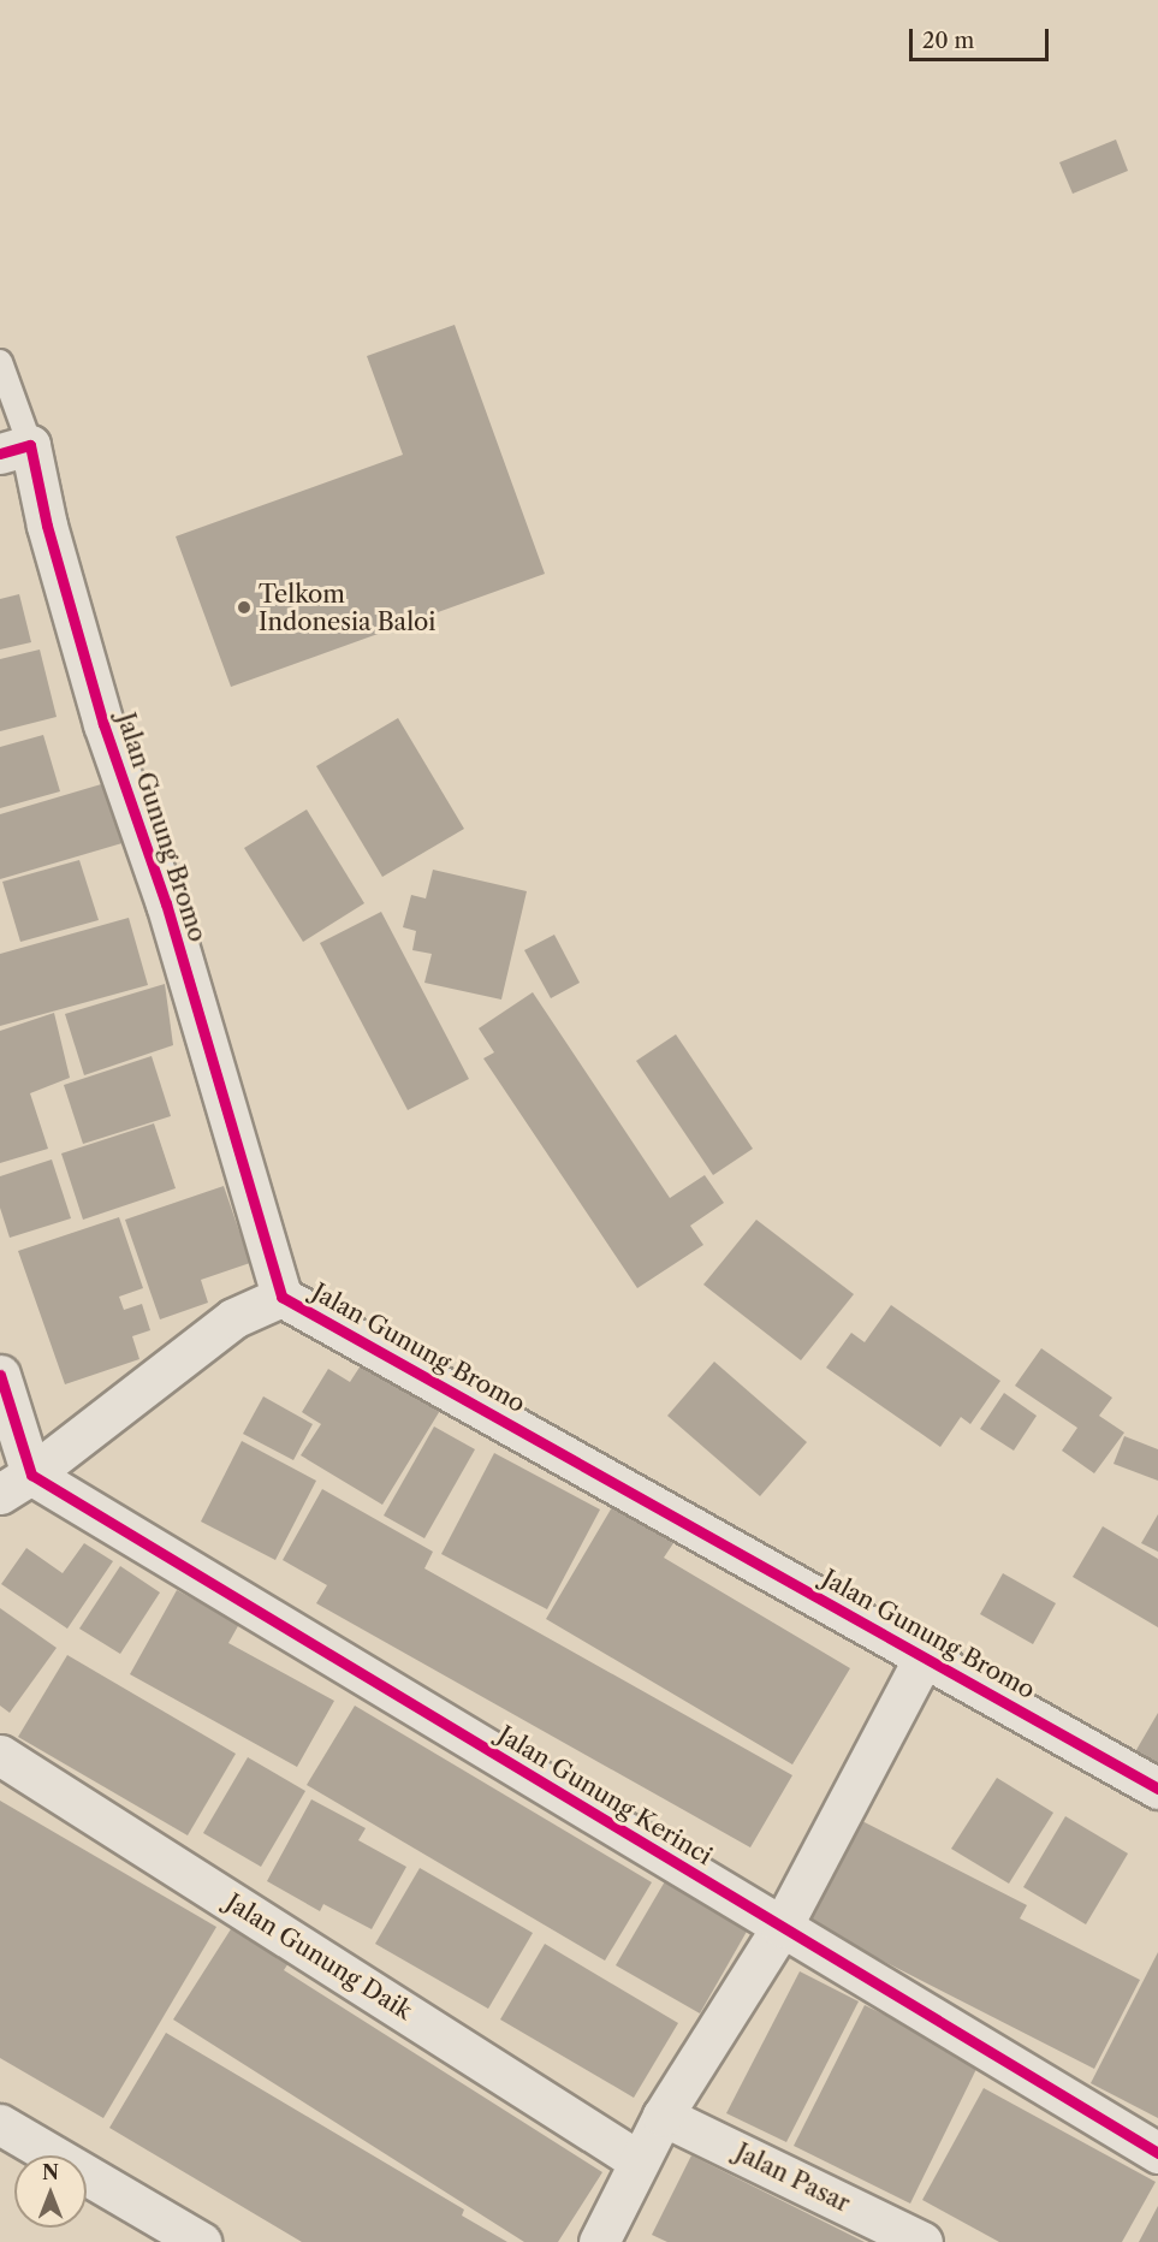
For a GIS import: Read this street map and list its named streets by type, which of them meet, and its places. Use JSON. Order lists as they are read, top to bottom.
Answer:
{
  "streets": {
    "street": [
      "Jalan Gunung Bromo",
      "Jalan Gunung Kerinci",
      "Jalan Gunung Daik",
      "Jalan Pasar"
    ]
  },
  "places": ["Telkom Indonesia Baloi"],
  "scale_bar": "20 m",
  "north": "top"
}
